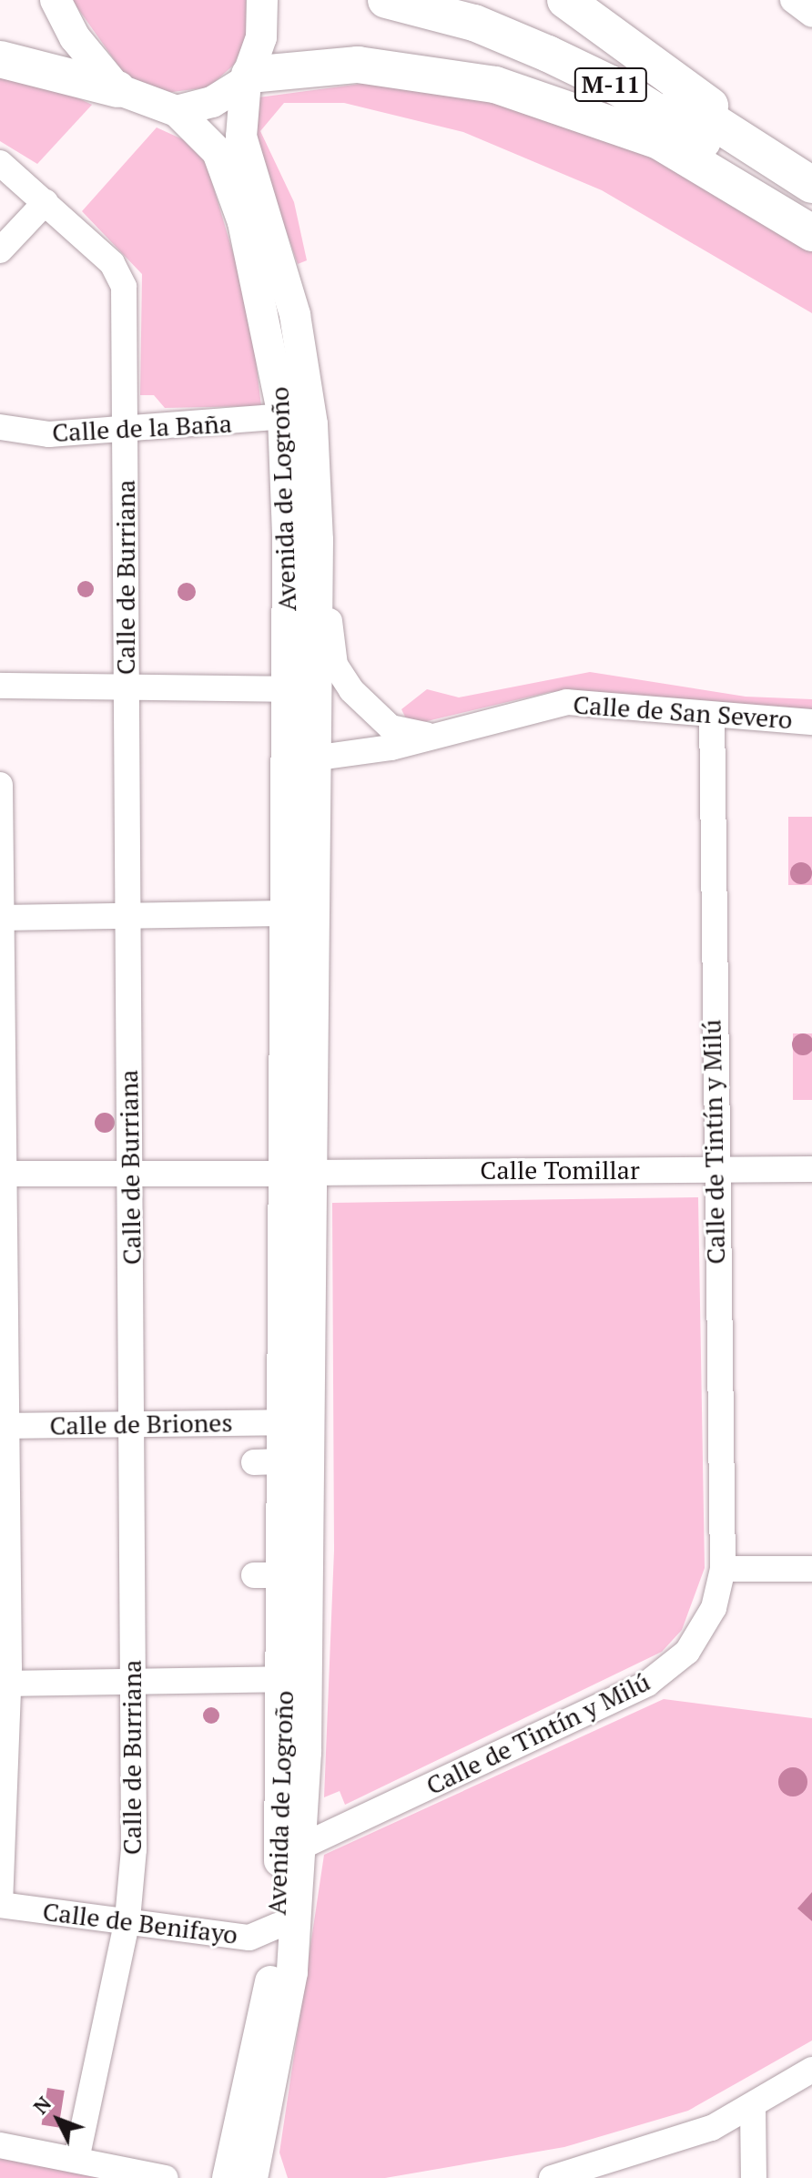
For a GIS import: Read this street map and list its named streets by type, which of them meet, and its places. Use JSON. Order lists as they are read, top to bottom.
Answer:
{
  "streets": {
    "highway": ["M-11"],
    "main road": ["Avenida de Logroño"],
    "street": [
      "Calle de la Baña",
      "Calle de Burriana",
      "Calle de San Severo",
      "Calle de Tintín y Milú",
      "Calle Tomillar",
      "Calle de Briones",
      "Calle de Benifayo"
    ]
  },
  "crossings": [
    ["Calle de la Baña", "Avenida de Logroño"],
    ["Calle de la Baña", "Calle de Burriana"],
    ["Avenida de Logroño", "Calle de San Severo"],
    ["Avenida de Logroño", "Calle de Tintín y Milú"],
    ["Avenida de Logroño", "Calle Tomillar"],
    ["Avenida de Logroño", "Calle de Briones"],
    ["Avenida de Logroño", "Calle de Benifayo"],
    ["Calle de Burriana", "Calle Tomillar"],
    ["Calle de Burriana", "Calle de Briones"],
    ["Calle de Burriana", "Calle de Benifayo"],
    ["Calle de San Severo", "Calle de Tintín y Milú"],
    ["Calle de Tintín y Milú", "Calle Tomillar"]
  ],
  "north": "top left"
}
